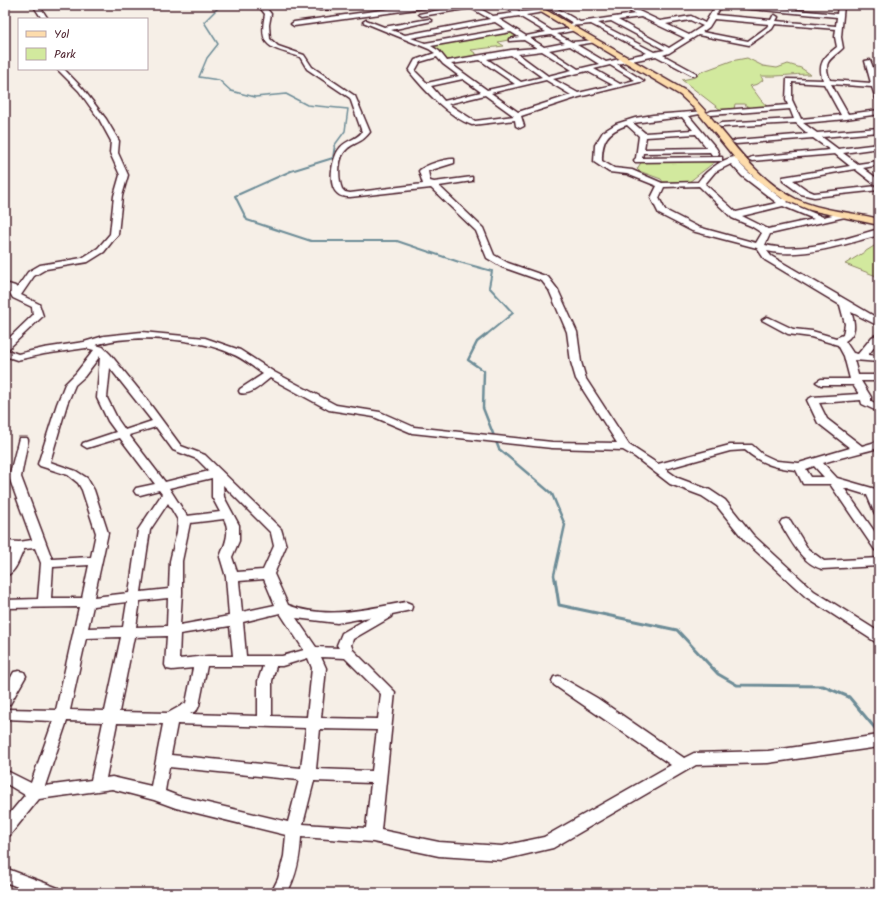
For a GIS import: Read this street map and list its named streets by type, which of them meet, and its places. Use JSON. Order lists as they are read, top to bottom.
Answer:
{
  "legend": ["Yol", "Park"]
}
